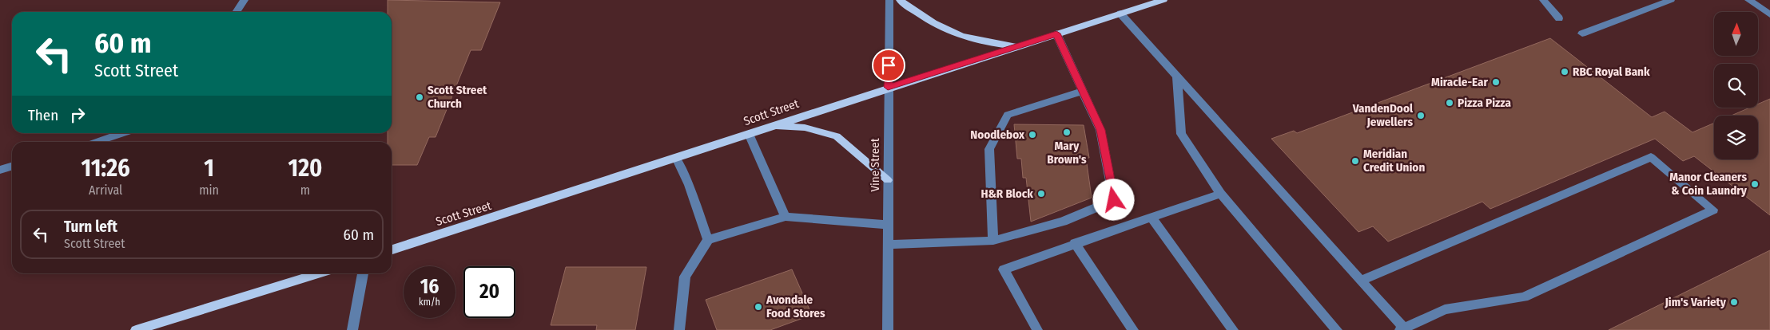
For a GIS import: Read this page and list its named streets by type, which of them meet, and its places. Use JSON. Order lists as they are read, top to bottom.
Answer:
{
  "streets": {
    "main road": ["Scott Street"],
    "street": ["Vine Street"]
  },
  "crossings": [
    ["Scott Street", "Vine Street"]
  ],
  "places": [
    "RBC Royal Bank",
    "Miracle-Ear",
    "Scott Street Church",
    "Pizza Pizza",
    "VandenDool Jewellers",
    "Mary Brown's",
    "Noodlebox",
    "Meridian Credit Union",
    "Manor Cleaners & Coin Laundry",
    "H&R Block",
    "Jim's Variety",
    "Avondale Food Stores"
  ],
  "north": "top",
  "page": {
    "turn": ["60 m", "Scott Street"],
    "then": "Then",
    "eta": [
      "11:26",
      "Arrival",
      "1",
      "min",
      "120",
      "m"
    ],
    "list": [
      {
        "name": "Turn left",
        "note": "Scott Street",
        "value": "60 m"
      }
    ],
    "speed": "16 km/h",
    "limit": "20"
  }
}
